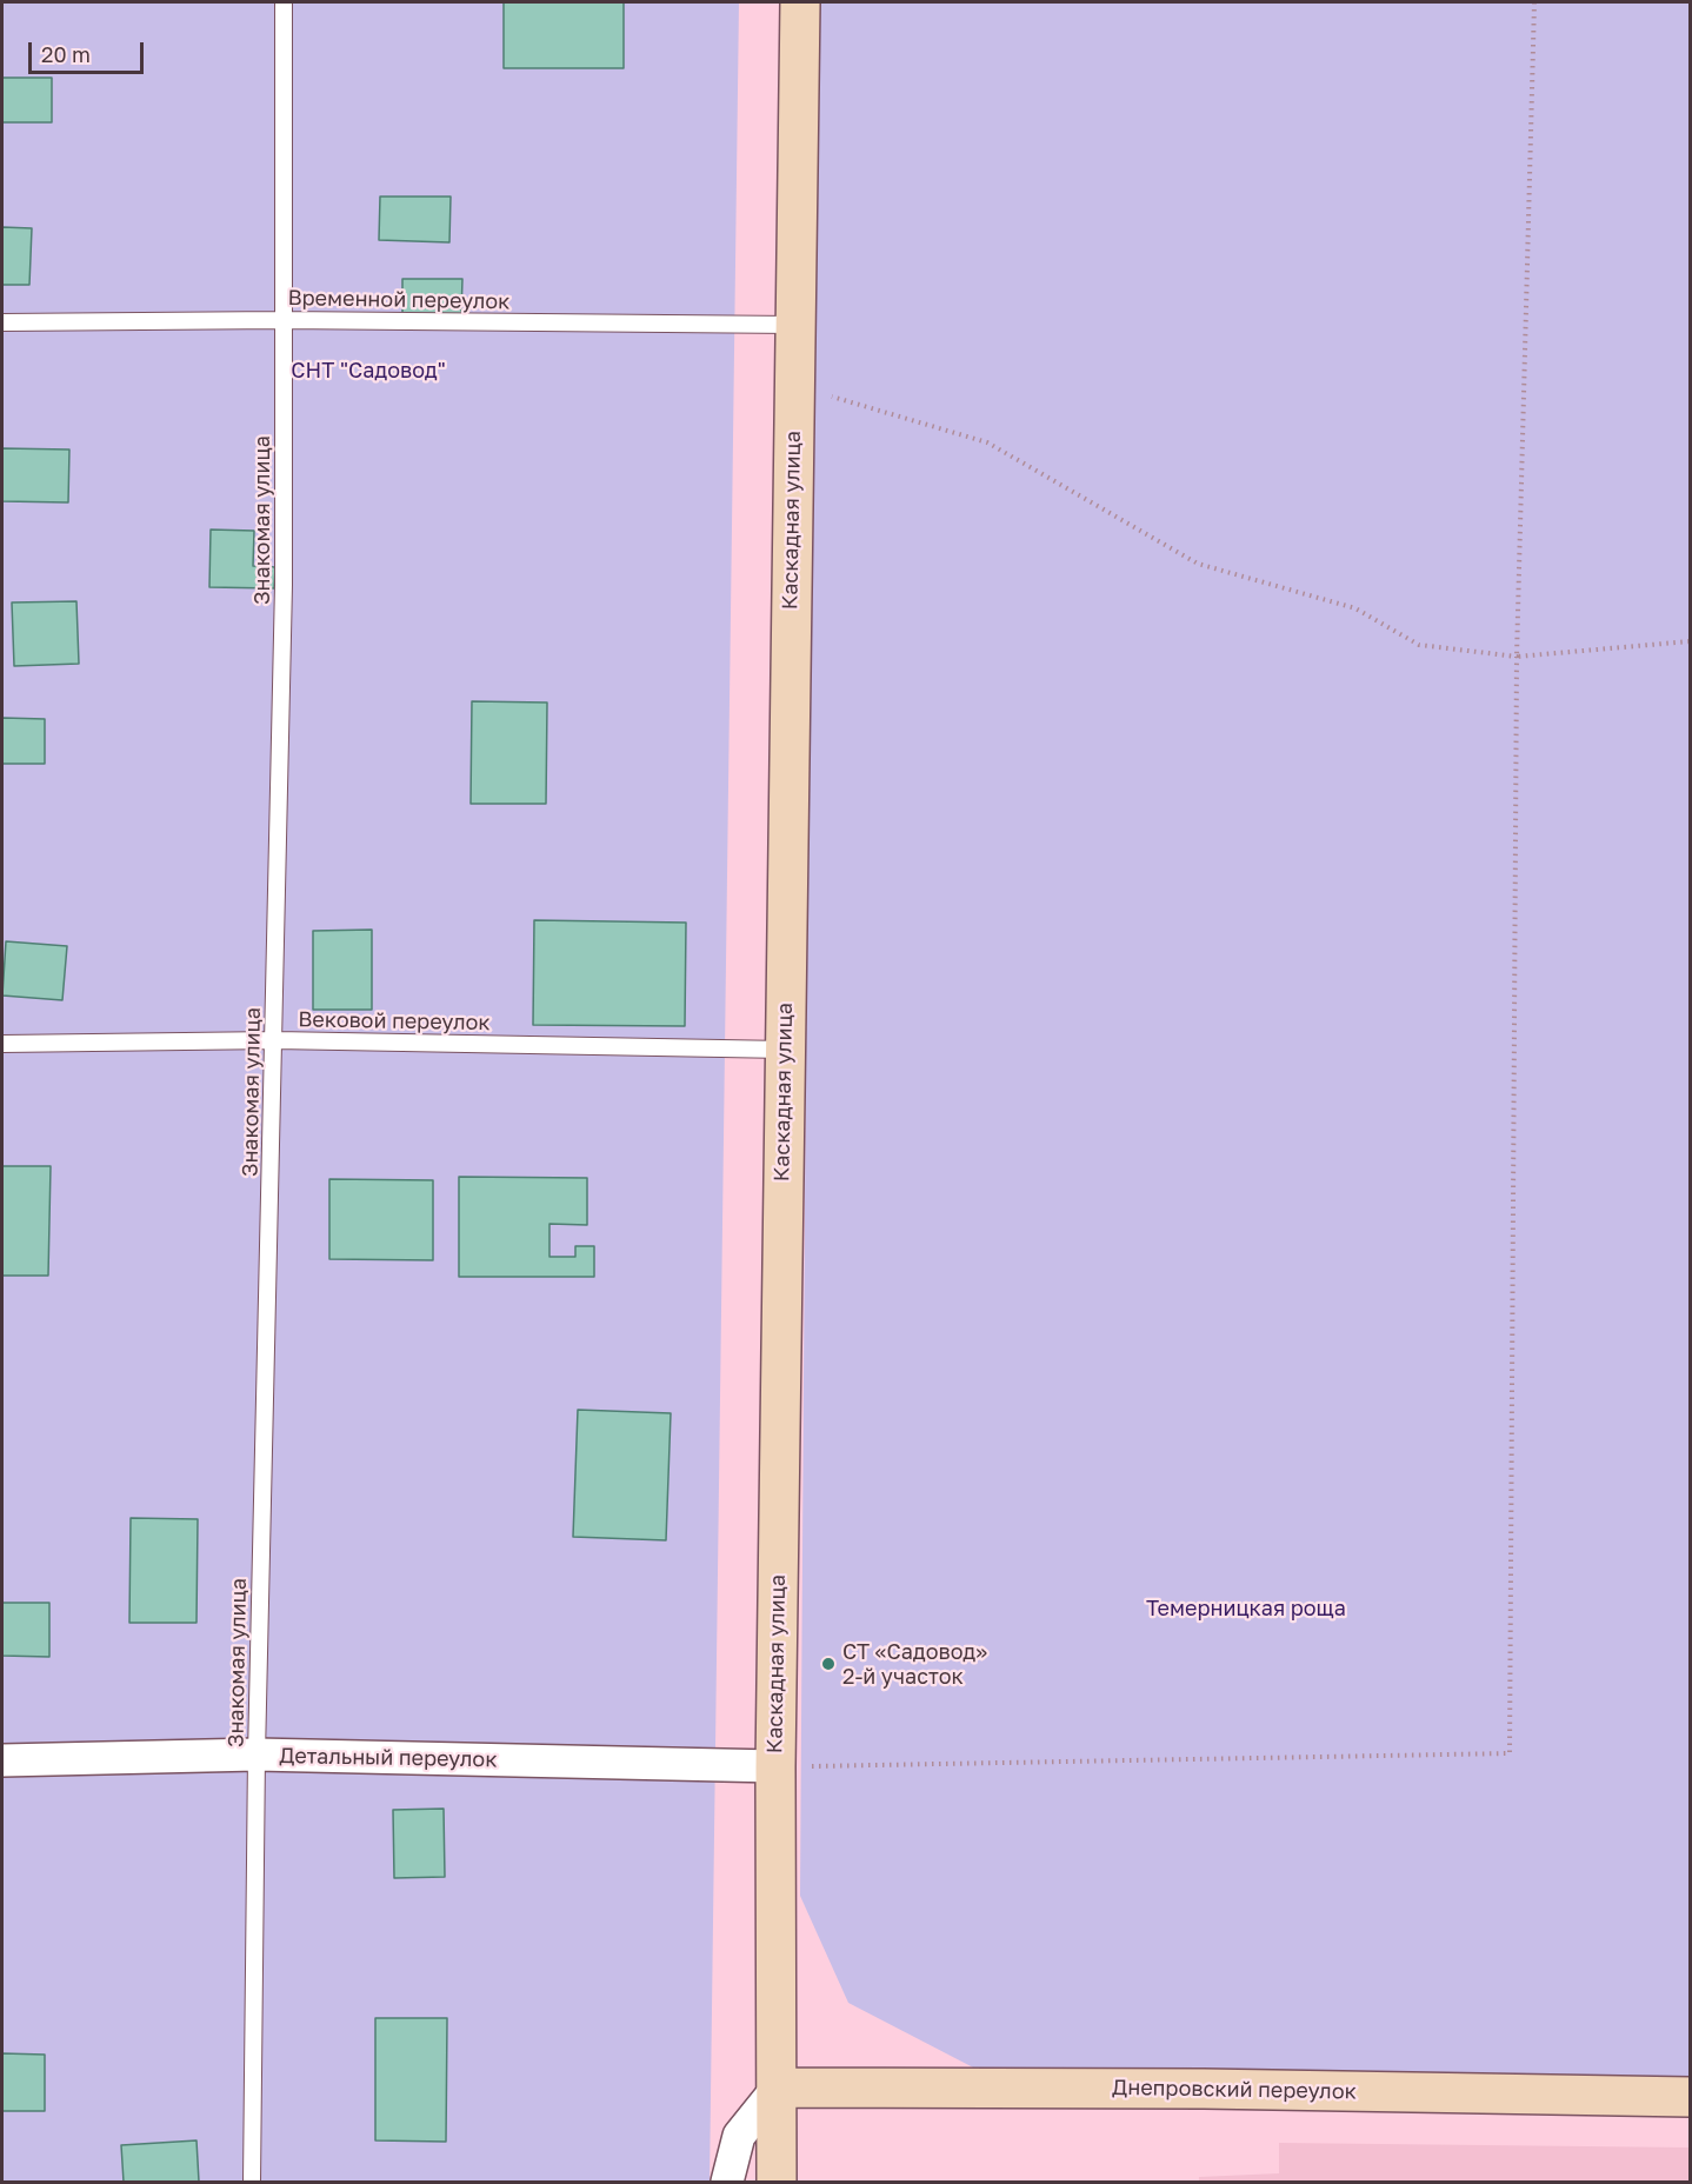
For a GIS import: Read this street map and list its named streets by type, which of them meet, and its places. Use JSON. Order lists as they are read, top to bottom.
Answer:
{
  "streets": {
    "street": ["Каскадная улица", "Детальный переулок", "Днепровский переулок"],
    "lane": ["Временной переулок", "Знакомая улица", "Вековой переулок"]
  },
  "crossings": [
    ["Временной переулок", "Знакомая улица"],
    ["Временной переулок", "Каскадная улица"],
    ["Знакомая улица", "Вековой переулок"],
    ["Знакомая улица", "Детальный переулок"],
    ["Каскадная улица", "Вековой переулок"],
    ["Каскадная улица", "Детальный переулок"],
    ["Каскадная улица", "Днепровский переулок"]
  ],
  "parks": ["СНТ \"Садовод\"", "Темерницкая роща"],
  "places": ["СТ «Садовод» 2-й участок"],
  "scale_bar": "20 m"
}
